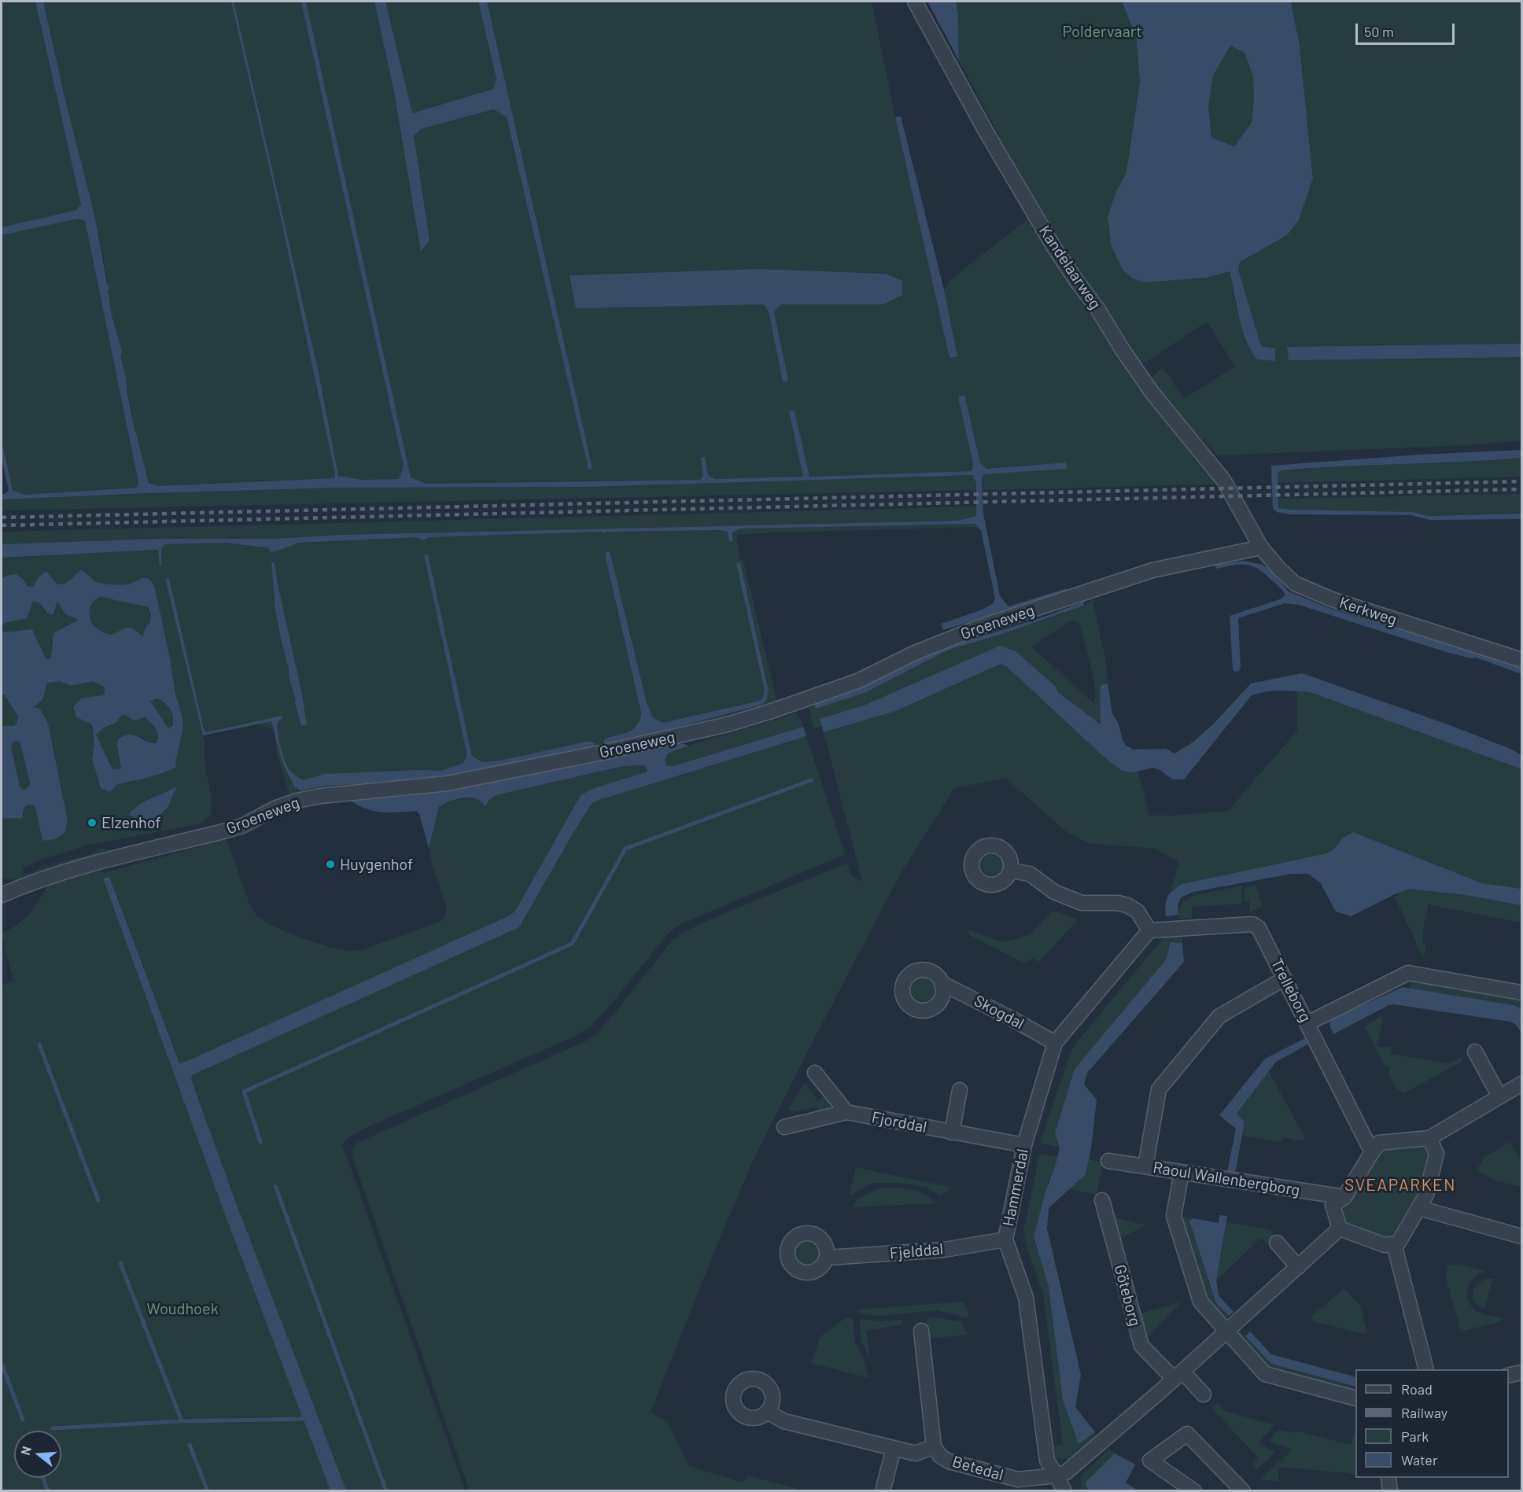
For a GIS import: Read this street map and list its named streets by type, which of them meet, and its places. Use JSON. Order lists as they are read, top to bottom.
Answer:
{
  "streets": {
    "street": [
      "Kandelaarweg",
      "Kerkweg",
      "Groeneweg",
      "Trelleborg",
      "Skogdal",
      "Fjorddal",
      "Raoul Wallenbergborg",
      "Hammerdal",
      "Fjelddal",
      "Göteborg",
      "Betedal"
    ]
  },
  "crossings": [
    ["Kandelaarweg", "Kerkweg"],
    ["Kerkweg", "Groeneweg"],
    ["Trelleborg", "Hammerdal"],
    ["Skogdal", "Hammerdal"],
    ["Fjorddal", "Hammerdal"],
    ["Hammerdal", "Fjelddal"],
    ["Hammerdal", "Betedal"]
  ],
  "districts": ["SVEAPARKEN"],
  "parks": ["Poldervaart", "Woudhoek"],
  "places": ["Elzenhof", "Huygenhof"],
  "legend": [
    "Road",
    "Railway",
    "Park",
    "Water"
  ],
  "scale_bar": "50 m",
  "north": "left"
}
